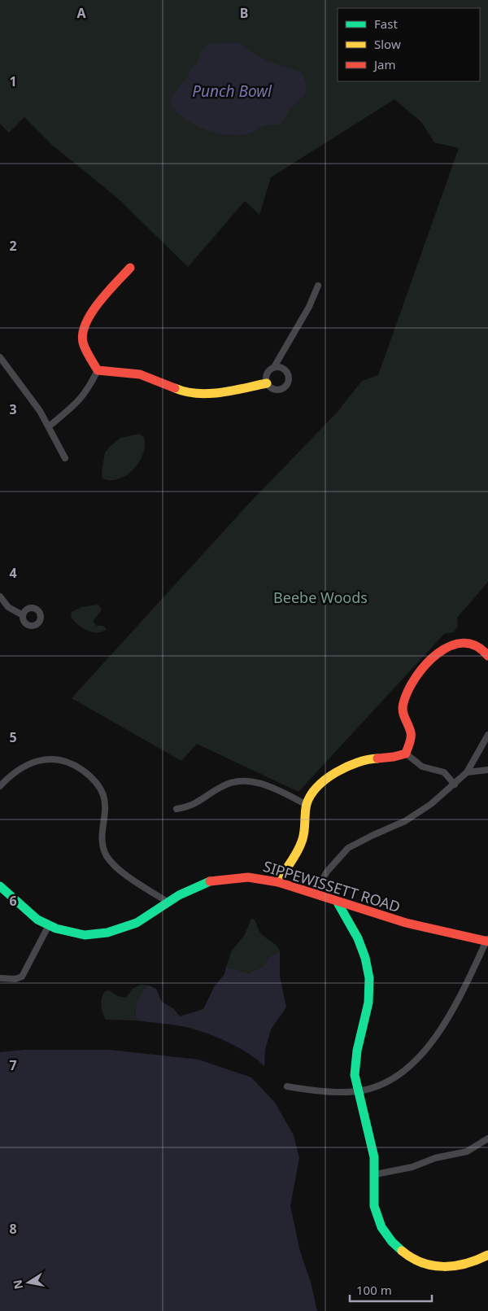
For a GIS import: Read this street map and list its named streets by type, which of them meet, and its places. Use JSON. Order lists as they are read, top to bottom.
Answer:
{
  "streets": {
    "street": ["SIPPEWISSETT ROAD"]
  },
  "water": ["Punch Bowl"],
  "parks": ["Beebe Woods"],
  "legend": ["Fast", "Slow", "Jam"],
  "scale_bar": "100 m",
  "north": "left",
  "grid": {
    "columns": ["A", "B"],
    "rows": [
      "1",
      "2",
      "3",
      "4",
      "5",
      "6",
      "7",
      "8"
    ]
  }
}
